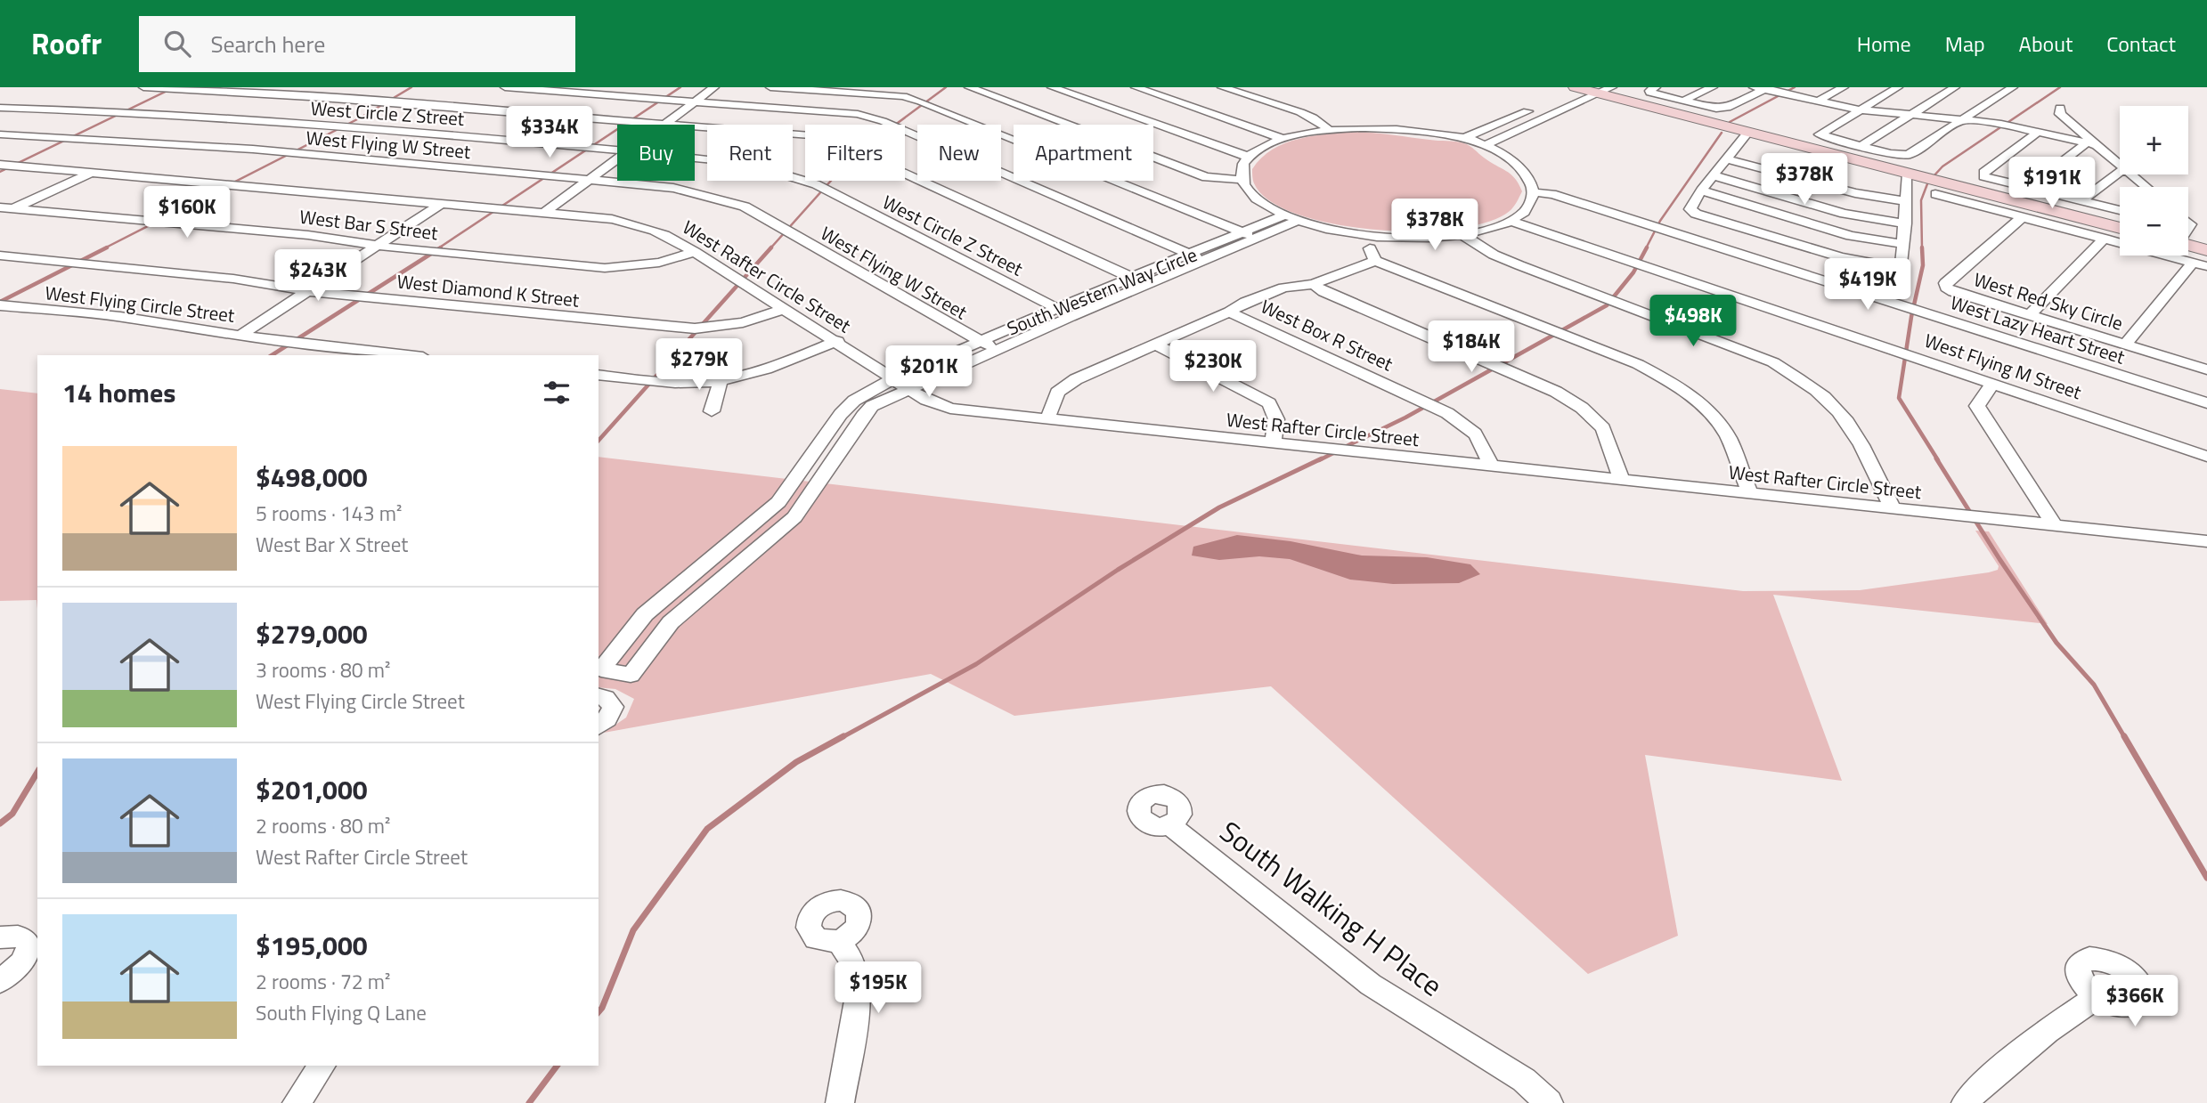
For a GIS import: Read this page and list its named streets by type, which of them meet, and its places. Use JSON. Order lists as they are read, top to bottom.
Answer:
{
  "streets": {
    "street": [
      "West Circle Z Street",
      "West Flying W Street",
      "West Bar S Street",
      "West Rafter Circle Street",
      "West Diamond K Street",
      "South Western Way Circle",
      "West Red Sky Circle",
      "West Flying Circle Street",
      "West Lazy Heart Street",
      "West Box R Street",
      "West Flying M Street",
      "South Walking H Place"
    ]
  },
  "crossings": [
    ["West Circle Z Street", "South Western Way Circle"],
    ["West Flying W Street", "South Western Way Circle"],
    ["West Bar S Street", "West Rafter Circle Street"],
    ["West Rafter Circle Street", "West Diamond K Street"],
    ["West Rafter Circle Street", "South Western Way Circle"],
    ["West Rafter Circle Street", "West Box R Street"]
  ],
  "page": {
    "header": "Roofr",
    "search": "Search here",
    "nav": [
      "Home",
      "Map",
      "About",
      "Contact"
    ],
    "map_buttons": ["+", "−"],
    "price": [
      "$334K",
      "$378K",
      "$191K",
      "$160K",
      "$378K",
      "$243K",
      "$419K",
      "$498K",
      "$184K",
      "$279K",
      "$230K",
      "$201K",
      "$195K",
      "$366K"
    ],
    "chip": [
      "Buy",
      "Rent",
      "Filters",
      "New",
      "Apartment"
    ],
    "heading": "14 homes",
    "list": [
      {
        "name": "$498,000",
        "note": "5 rooms · 143 m² · West Bar X Street"
      },
      {
        "name": "$279,000",
        "note": "3 rooms · 80 m² · West Flying Circle Street"
      },
      {
        "name": "$201,000",
        "note": "2 rooms · 80 m² · West Rafter Circle Street"
      },
      {
        "name": "$195,000",
        "note": "2 rooms · 72 m² · South Flying Q Lane"
      }
    ]
  }
}
